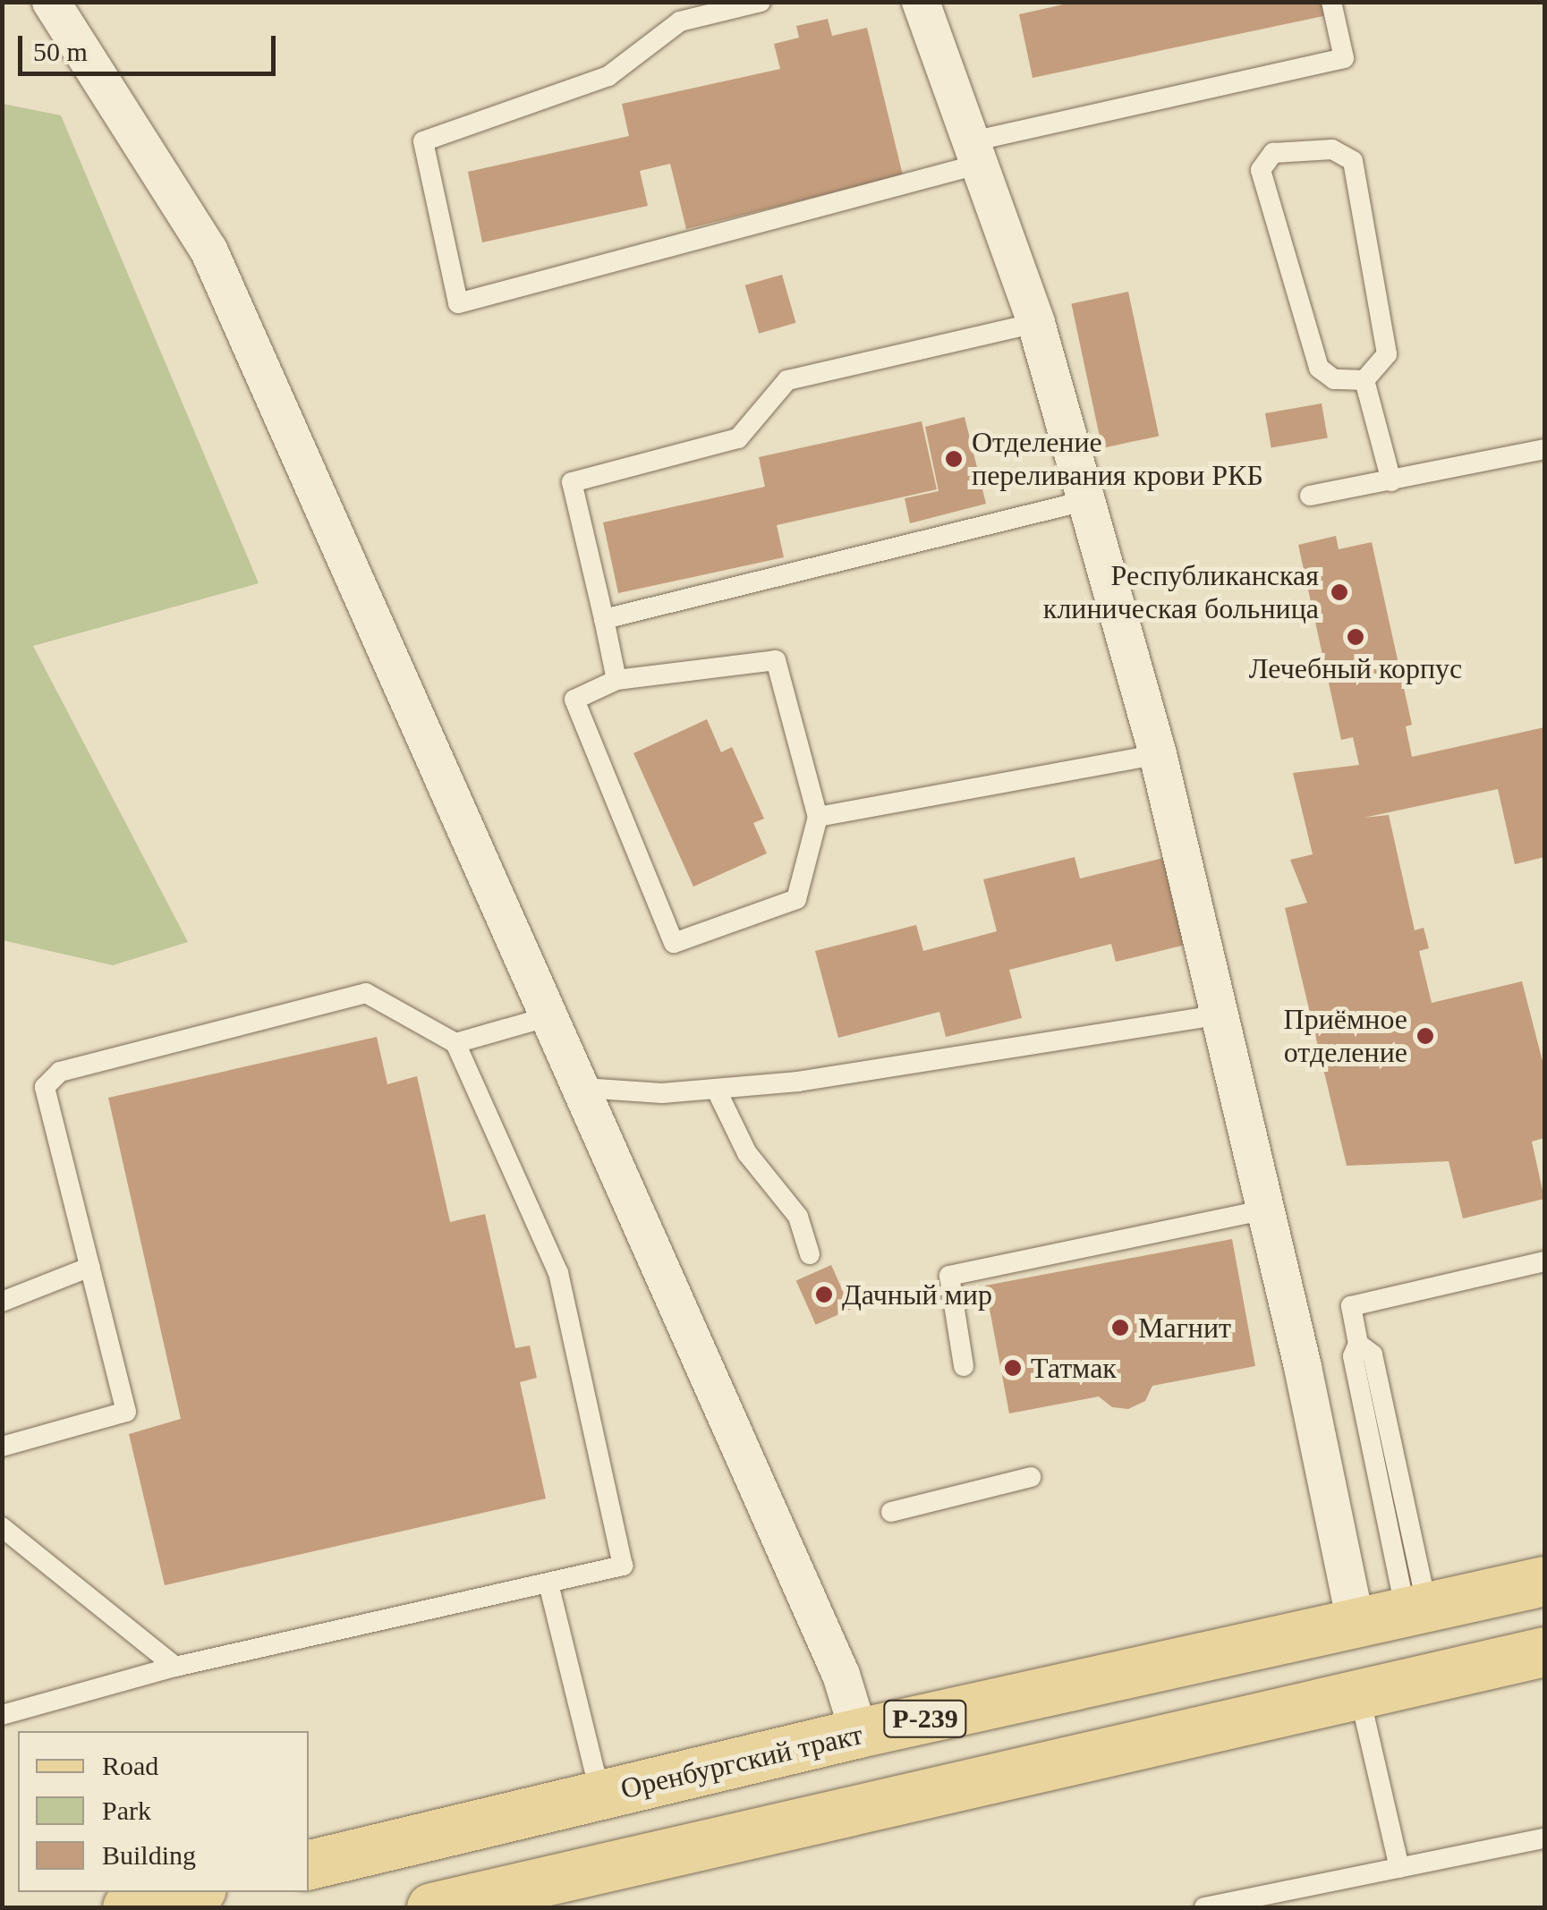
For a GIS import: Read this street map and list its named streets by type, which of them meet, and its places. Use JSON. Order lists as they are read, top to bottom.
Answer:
{
  "streets": {
    "main road": ["Р-239", "Оренбургский тракт"]
  },
  "places": [
    "Отделение переливания крови РКБ",
    "Республиканская клиническая больница",
    "Лечебный корпус",
    "Приёмное отделение",
    "Дачный мир",
    "Магнит",
    "Татмак"
  ],
  "legend": ["Road", "Park", "Building"],
  "scale_bar": "50 m"
}
